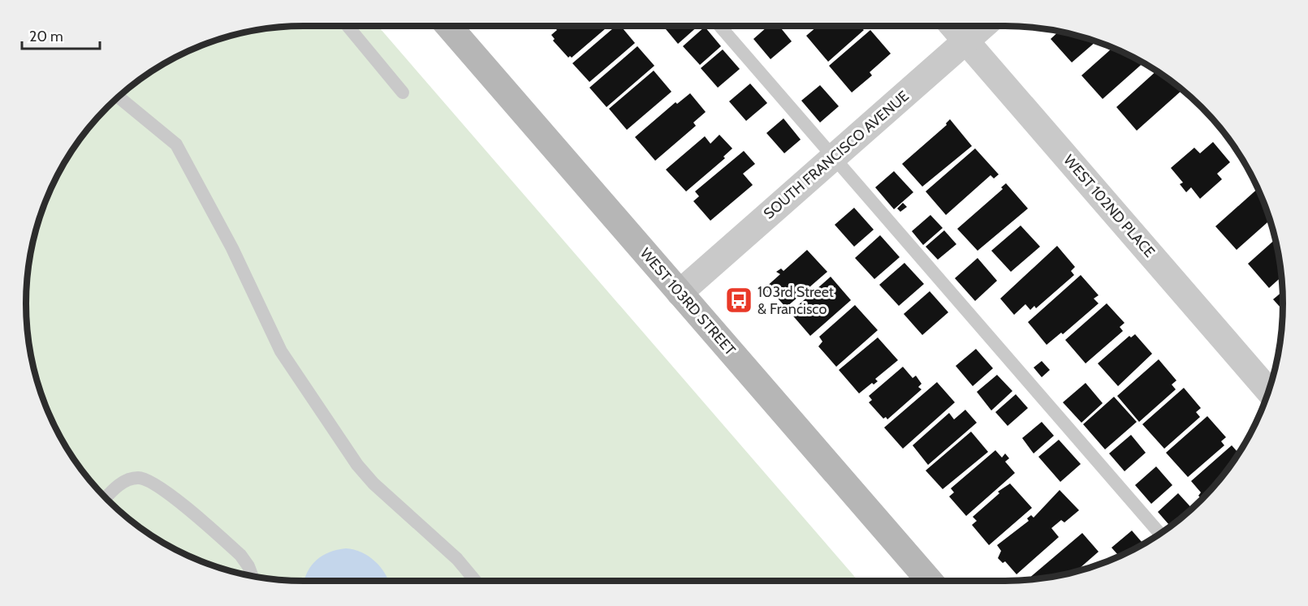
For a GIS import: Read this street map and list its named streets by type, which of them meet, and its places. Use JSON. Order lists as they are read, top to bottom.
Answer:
{
  "streets": {
    "main road": ["WEST 103RD STREET"],
    "street": ["SOUTH FRANCISCO AVENUE", "WEST 102ND PLACE"]
  },
  "crossings": [
    ["SOUTH FRANCISCO AVENUE", "WEST 102ND PLACE"],
    ["SOUTH FRANCISCO AVENUE", "WEST 103RD STREET"]
  ],
  "places": {
    "bus stop": ["103rd Street & Francisco"]
  },
  "scale_bar": "20 m"
}
